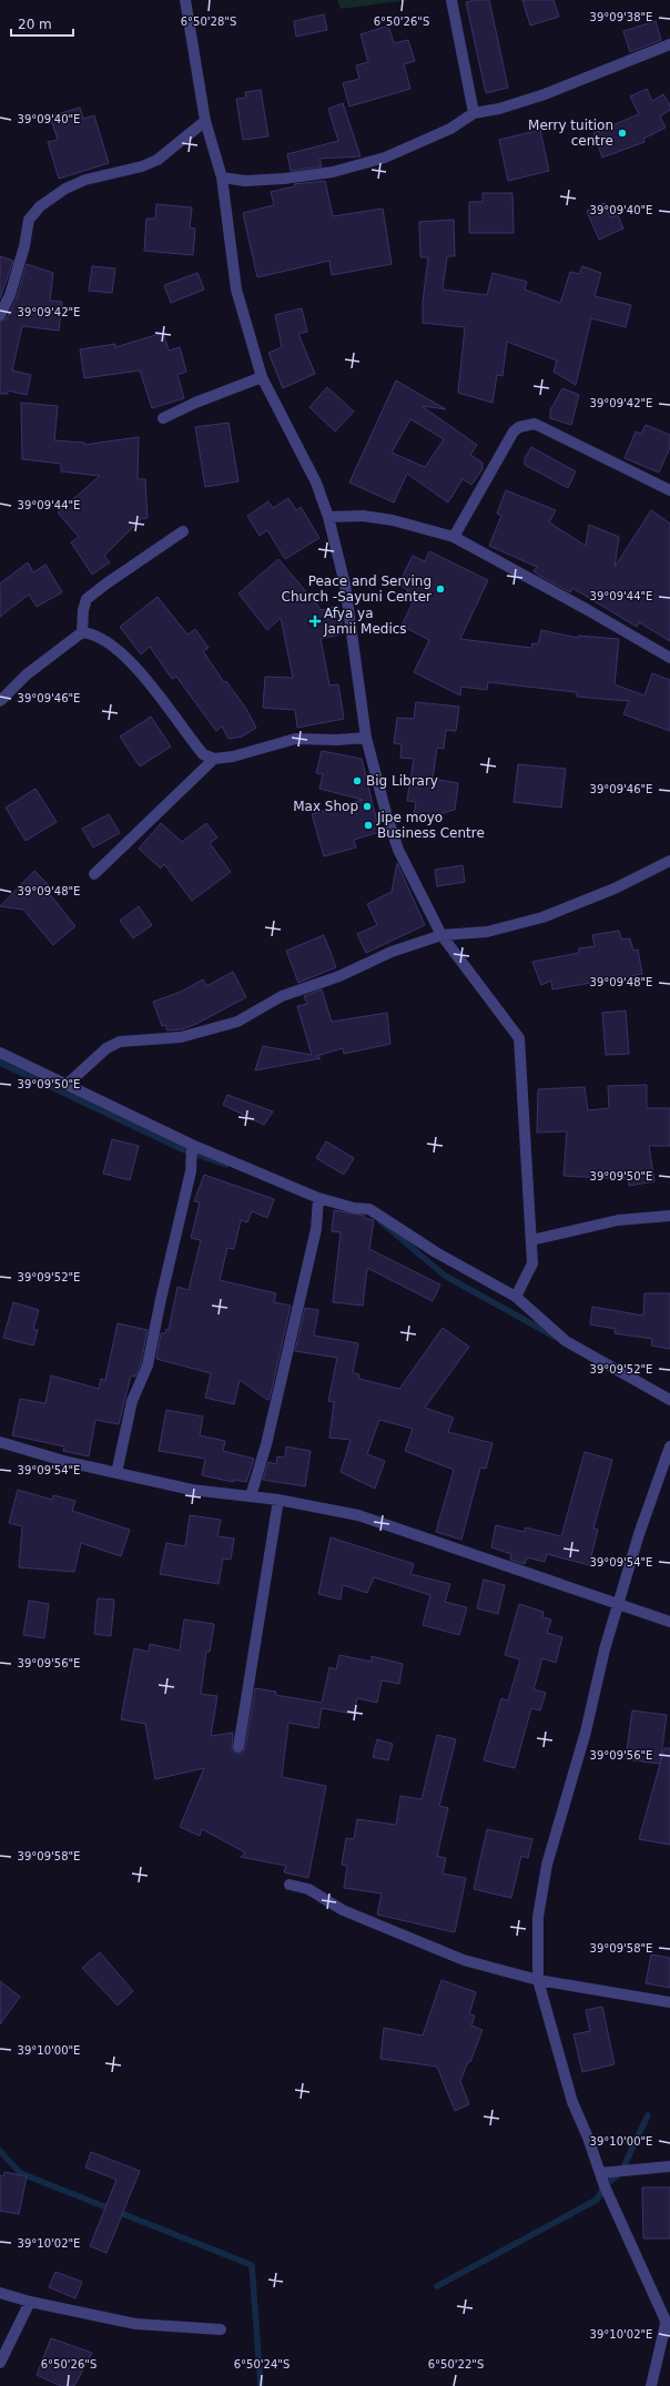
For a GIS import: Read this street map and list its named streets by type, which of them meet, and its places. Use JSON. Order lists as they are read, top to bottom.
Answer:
{
  "places": {
    "other": [
      "Merry tuition centre",
      "Peace and Serving Church -Sayuni Center",
      "Big Library",
      "Max Shop",
      "Jipe moyo Business Centre"
    ],
    "health": ["Afya ya Jamii Medics"]
  },
  "scale_bar": "20 m",
  "coordinates": [
    "39°09'38\"E",
    "6°50'28\"S",
    "6°50'26\"S",
    "39°09'40\"E",
    "39°09'42\"E",
    "39°09'44\"E",
    "39°09'46\"E",
    "39°09'48\"E",
    "39°09'50\"E",
    "39°09'52\"E",
    "39°09'54\"E",
    "39°09'56\"E",
    "39°09'58\"E",
    "39°10'00\"E",
    "39°10'02\"E",
    "6°50'24\"S",
    "6°50'22\"S"
  ]
}
